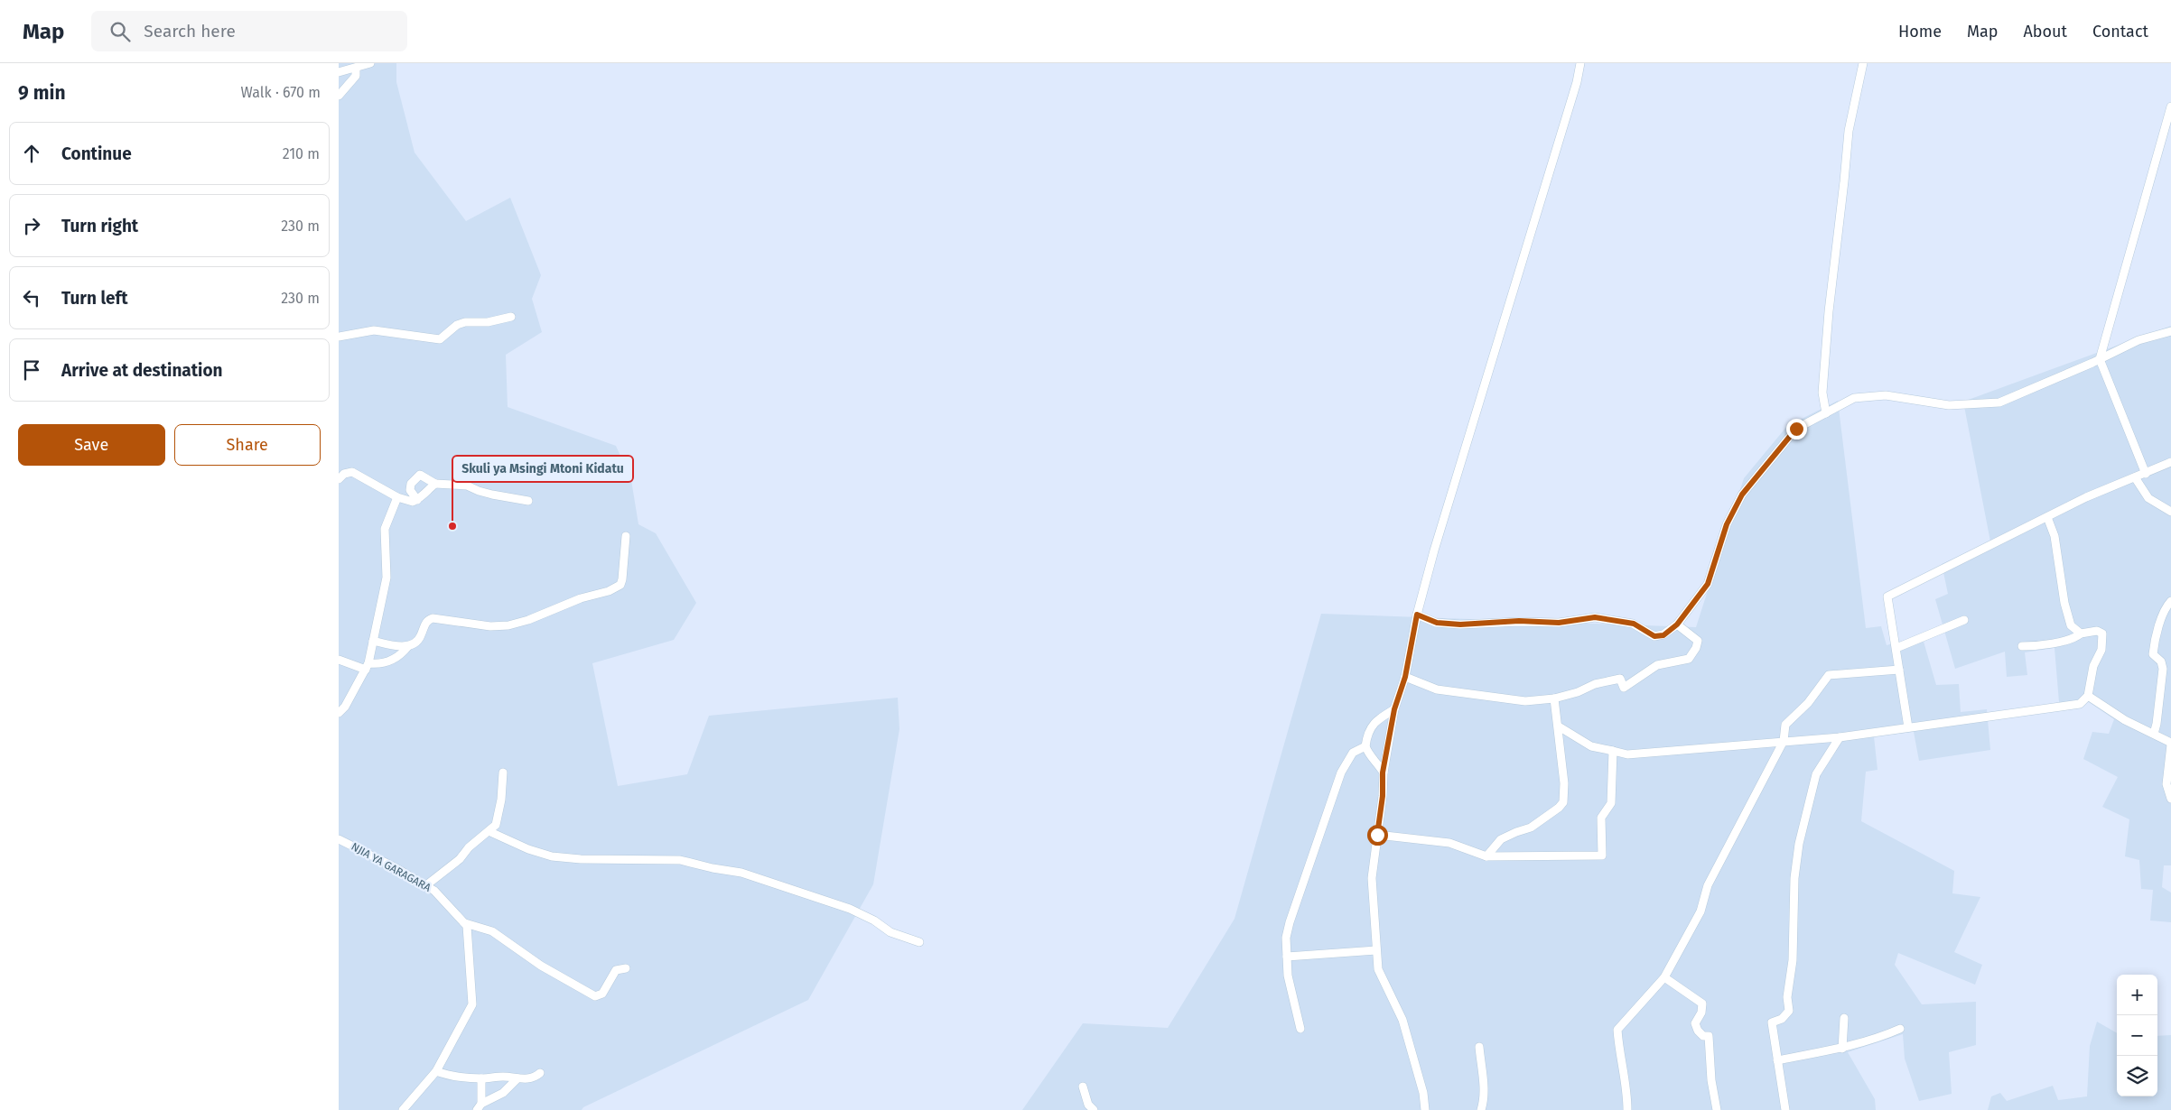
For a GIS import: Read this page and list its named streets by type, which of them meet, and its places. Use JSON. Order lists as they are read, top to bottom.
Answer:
{
  "streets": {
    "street": ["NJIA YA GARAGARA"]
  },
  "places": ["Skuli ya Msingi Mtoni Kidatu"],
  "page": {
    "header": "Map",
    "search": "Search here",
    "nav": [
      "Home",
      "Map",
      "About",
      "Contact"
    ],
    "heading": ["9 min", "Walk · 670 m"],
    "list": [
      ["Continue", "210 m"],
      ["Turn right", "230 m"],
      ["Turn left", "230 m"],
      "Arrive at destination"
    ],
    "buttons": ["Save", "Share"],
    "map_buttons": ["+", "−"]
  }
}
